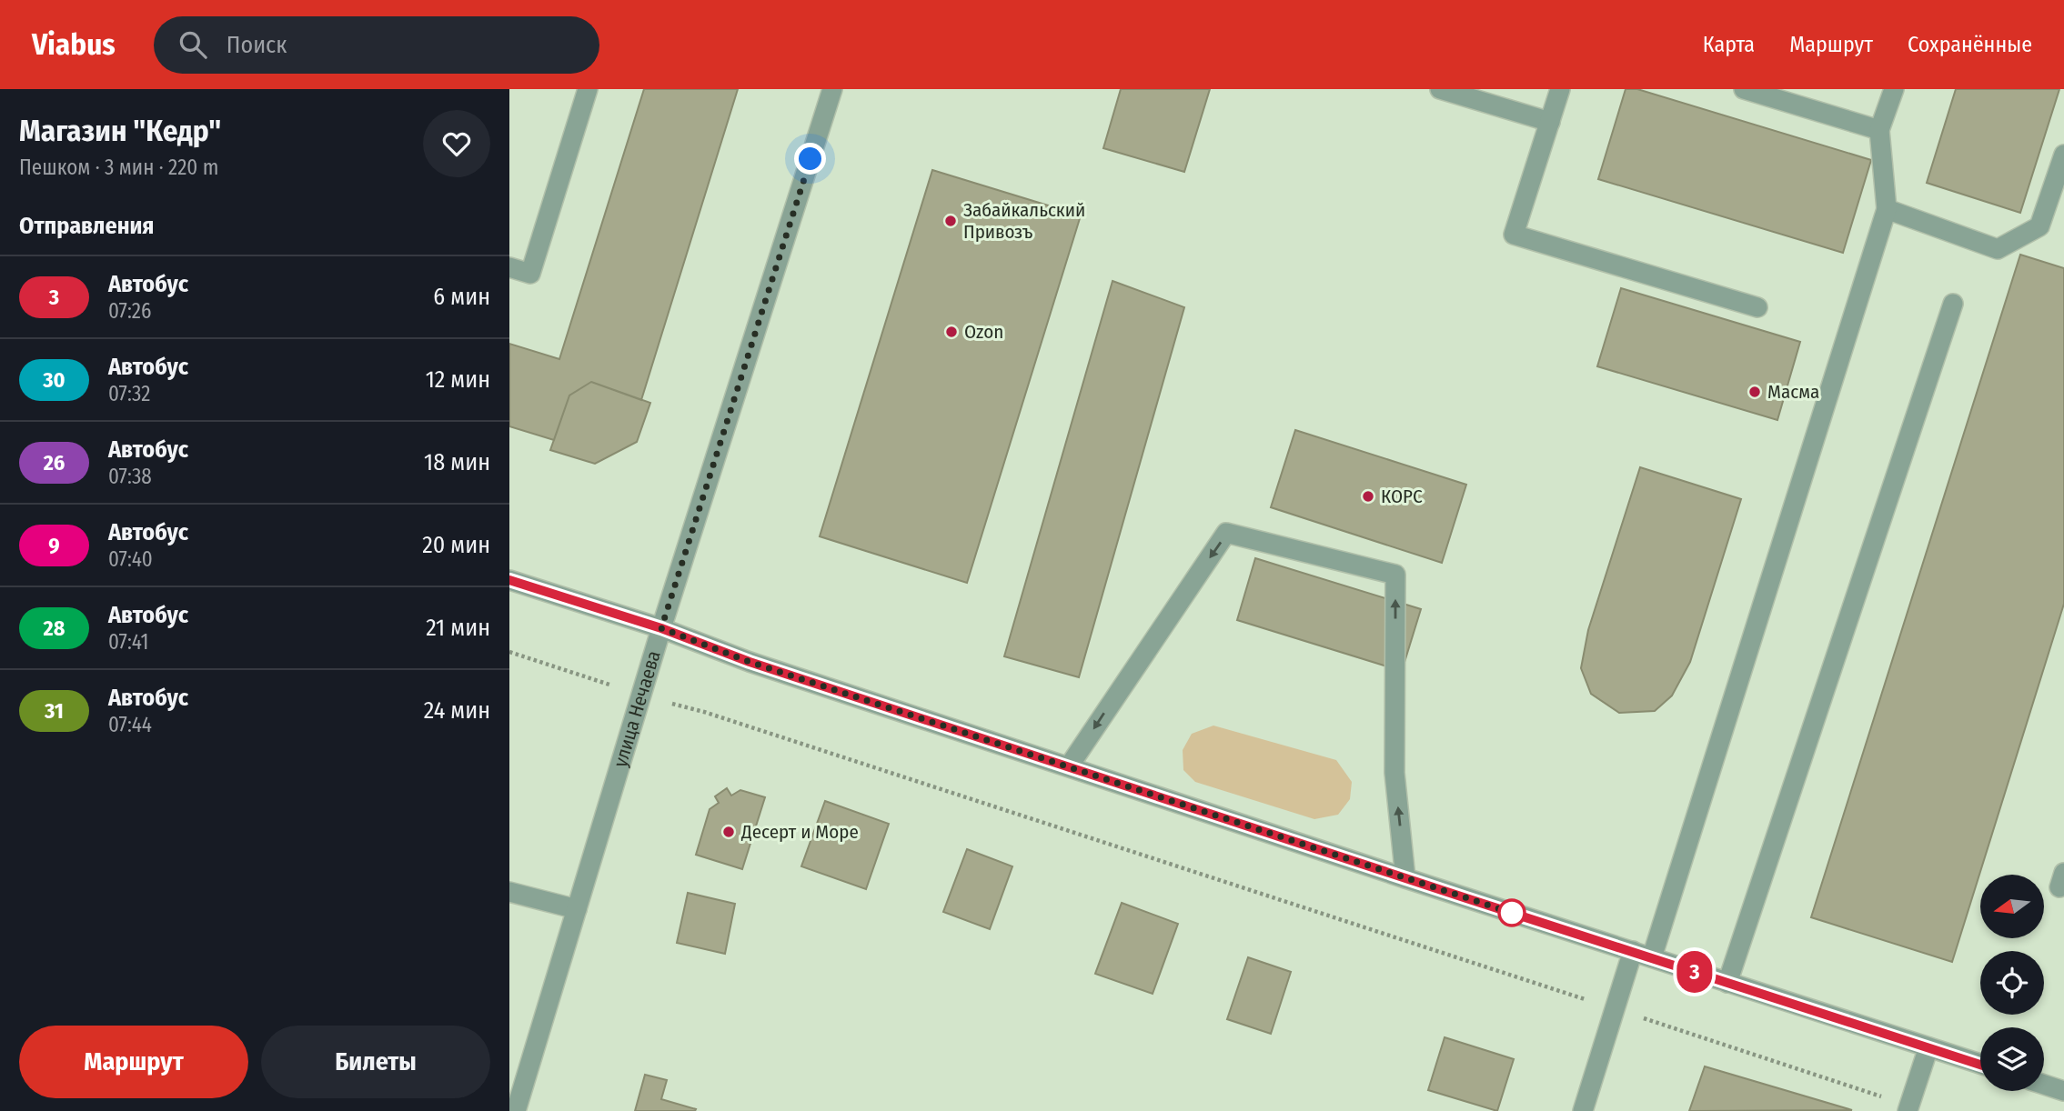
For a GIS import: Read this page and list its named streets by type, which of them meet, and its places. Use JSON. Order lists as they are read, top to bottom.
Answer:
{
  "streets": {
    "street": ["улица Нечаева"]
  },
  "places": [
    "Забайкальский Привозъ",
    "Ozon",
    "Масма",
    "КОРС",
    "Десерт и Море"
  ],
  "lines": ["bus line 3"],
  "north": "left",
  "page": {
    "header": "Viabus",
    "search": "Поиск",
    "nav": ["Карта", "Маршрут", "Сохранённые"],
    "heading": [
      ["Магазин \"Кедр\"", "Пешком · 3 мин · 220 m"],
      "Отправления"
    ],
    "on_map": "3",
    "list": [
      {
        "mark": "3",
        "name": "Автобус",
        "note": "07:26",
        "value": "6 мин"
      },
      {
        "mark": "30",
        "name": "Автобус",
        "note": "07:32",
        "value": "12 мин"
      },
      {
        "mark": "26",
        "name": "Автобус",
        "note": "07:38",
        "value": "18 мин"
      },
      {
        "mark": "9",
        "name": "Автобус",
        "note": "07:40",
        "value": "20 мин"
      },
      {
        "mark": "28",
        "name": "Автобус",
        "note": "07:41",
        "value": "21 мин"
      },
      {
        "mark": "31",
        "name": "Автобус",
        "note": "07:44",
        "value": "24 мин"
      }
    ],
    "buttons": ["Маршрут", "Билеты"]
  }
}
